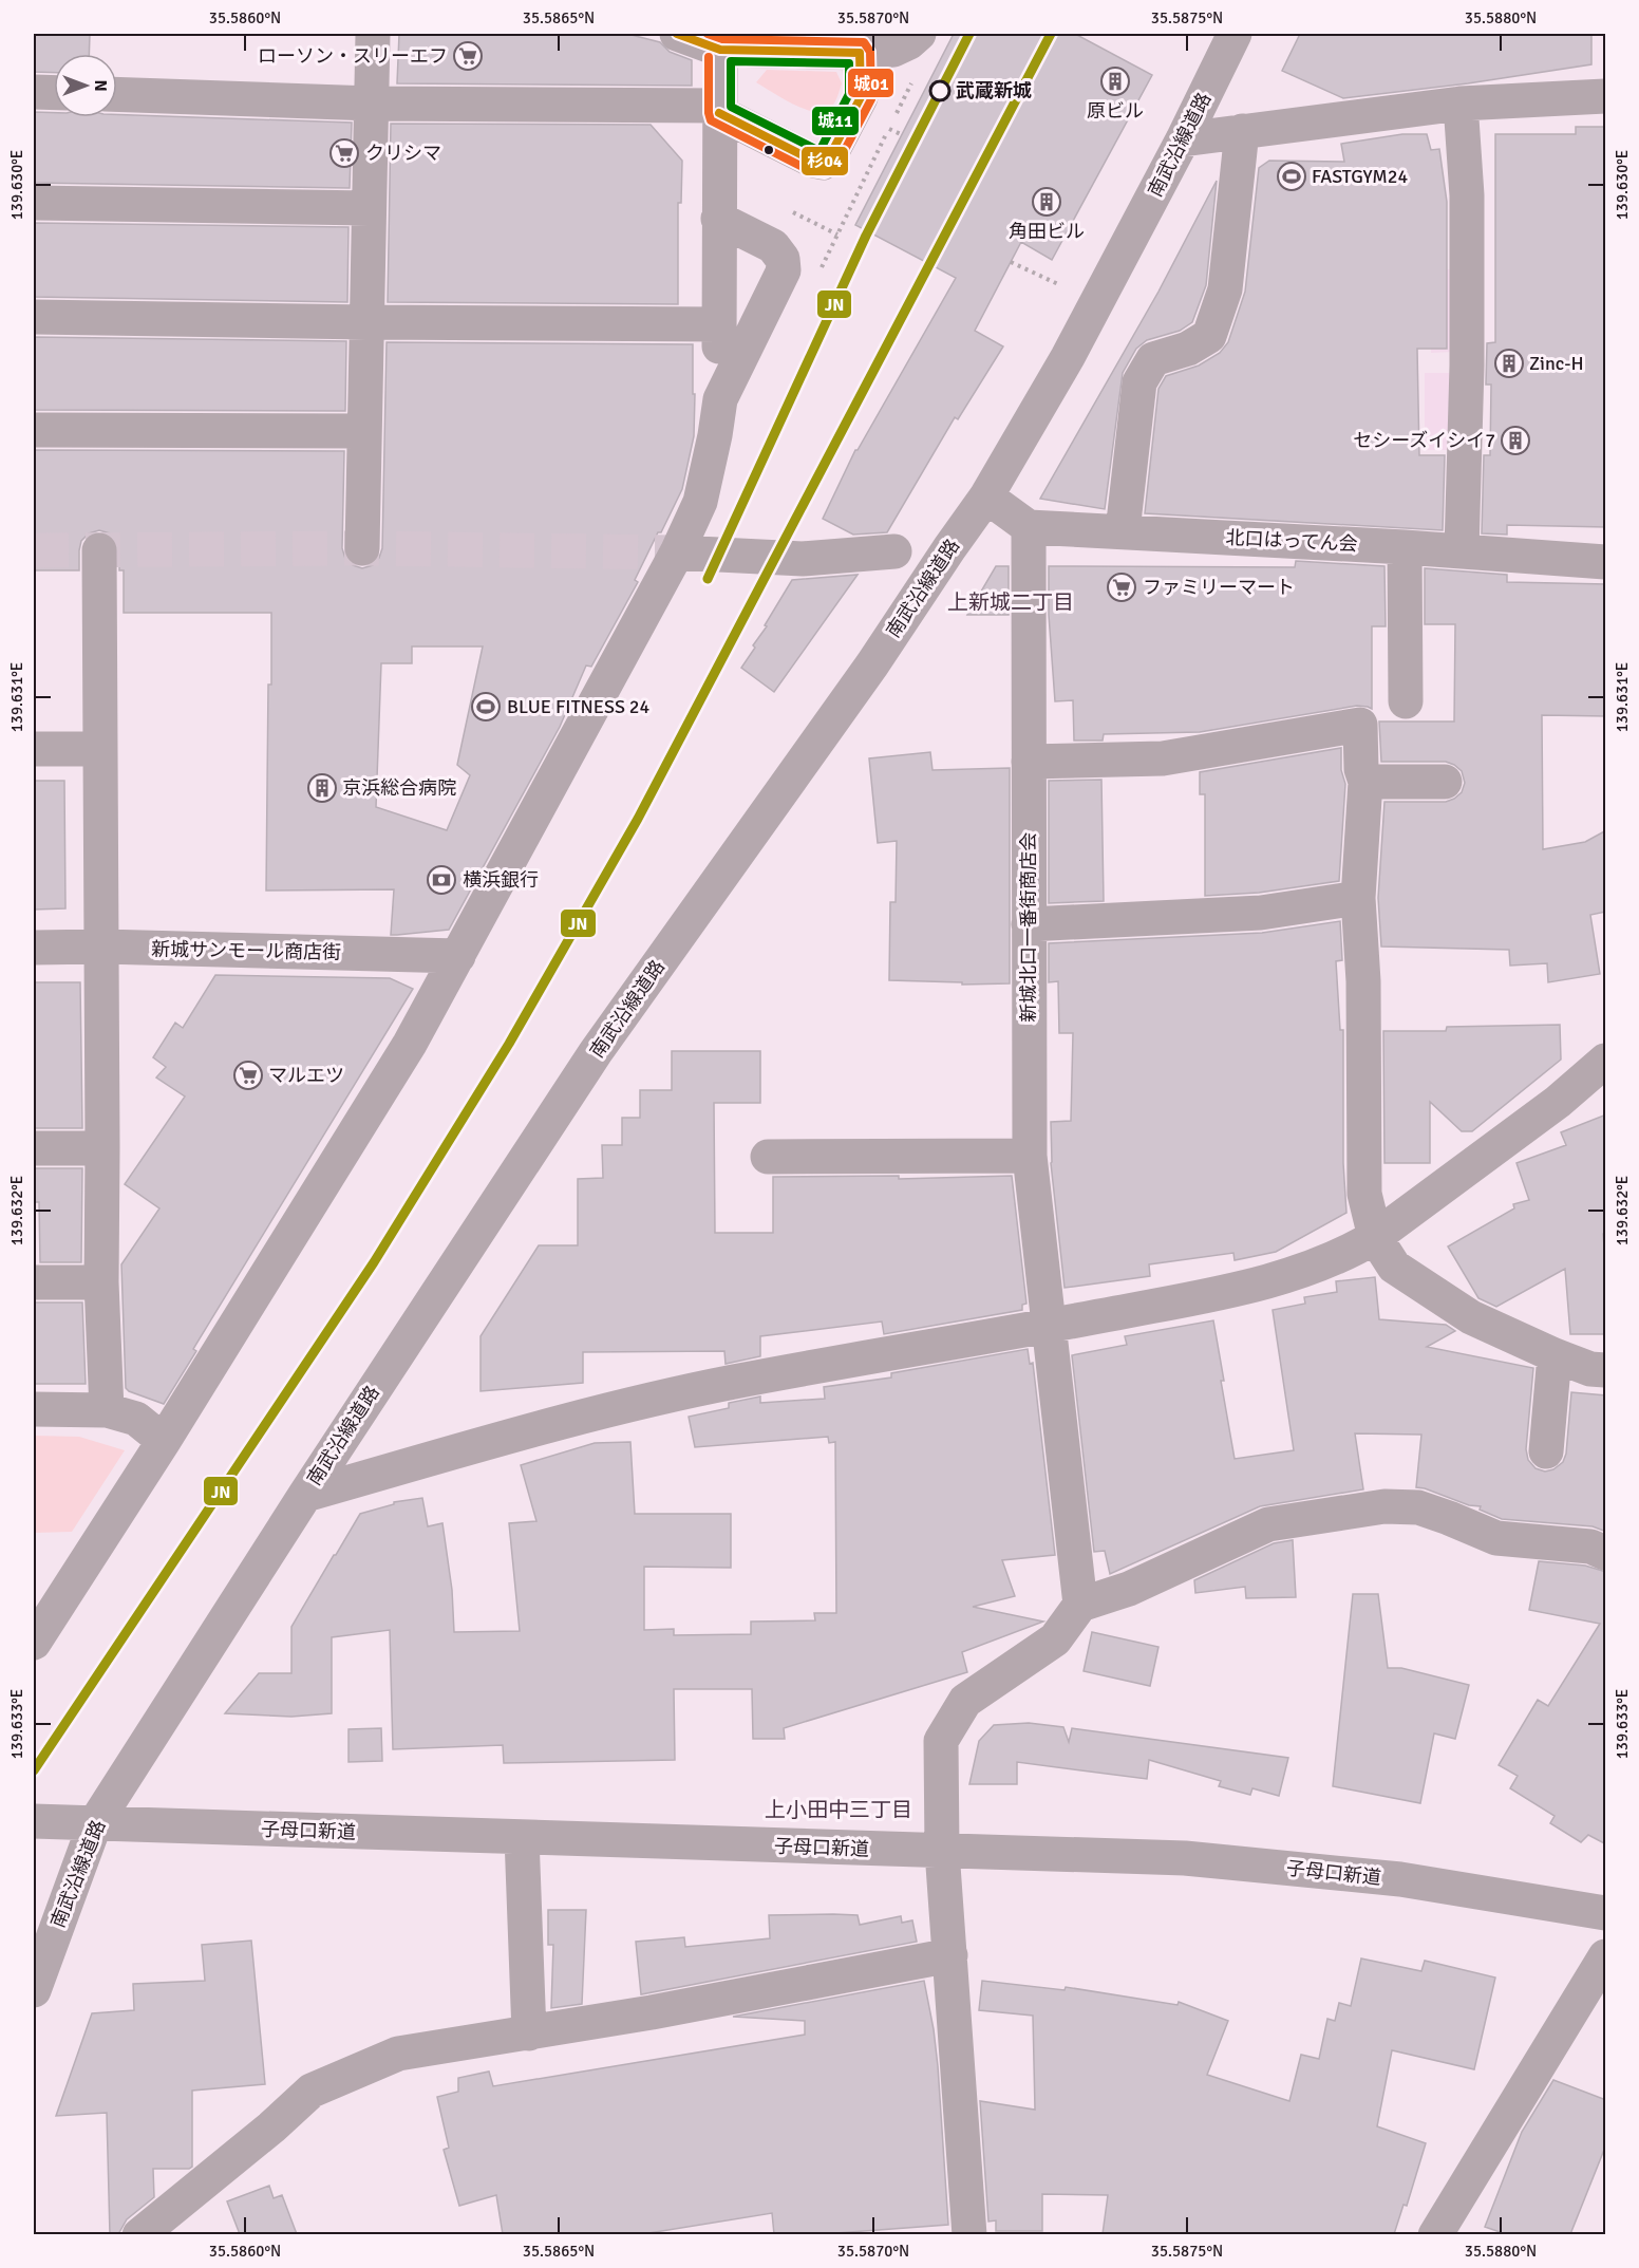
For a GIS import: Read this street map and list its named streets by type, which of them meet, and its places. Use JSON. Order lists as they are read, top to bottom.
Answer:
{
  "streets": {
    "street": [
      "南武沿線道路",
      "北口はってん会",
      "新城北口一番街商店会",
      "新城サンモール商店街",
      "子母口新道"
    ]
  },
  "crossings": [
    ["南武沿線道路", "子母口新道"],
    ["北口はってん会", "新城北口一番街商店会"]
  ],
  "districts": ["上新城二丁目", "上小田中三丁目"],
  "places": {
    "supermarket": [
      "ローソン・スリーエフ",
      "クリシマ",
      "ファミリーマート",
      "マルエツ"
    ],
    "building": [
      "原ビル",
      "角田ビル",
      "Zinc-H",
      "セシーズイシイ7",
      "京浜総合病院"
    ],
    "other": ["武蔵新城"],
    "sports": ["FASTGYM24", "BLUE FITNESS 24"],
    "bank": ["横浜銀行"]
  },
  "lines": [
    "transit line JN",
    "transit line 杉04",
    "transit line 城01",
    "transit line 城11"
  ],
  "north": "right",
  "coordinates": [
    "35.5860°N",
    "35.5865°N",
    "35.5870°N",
    "35.5875°N",
    "35.5880°N",
    "139.630°E",
    "139.631°E",
    "139.632°E",
    "139.633°E"
  ]
}
